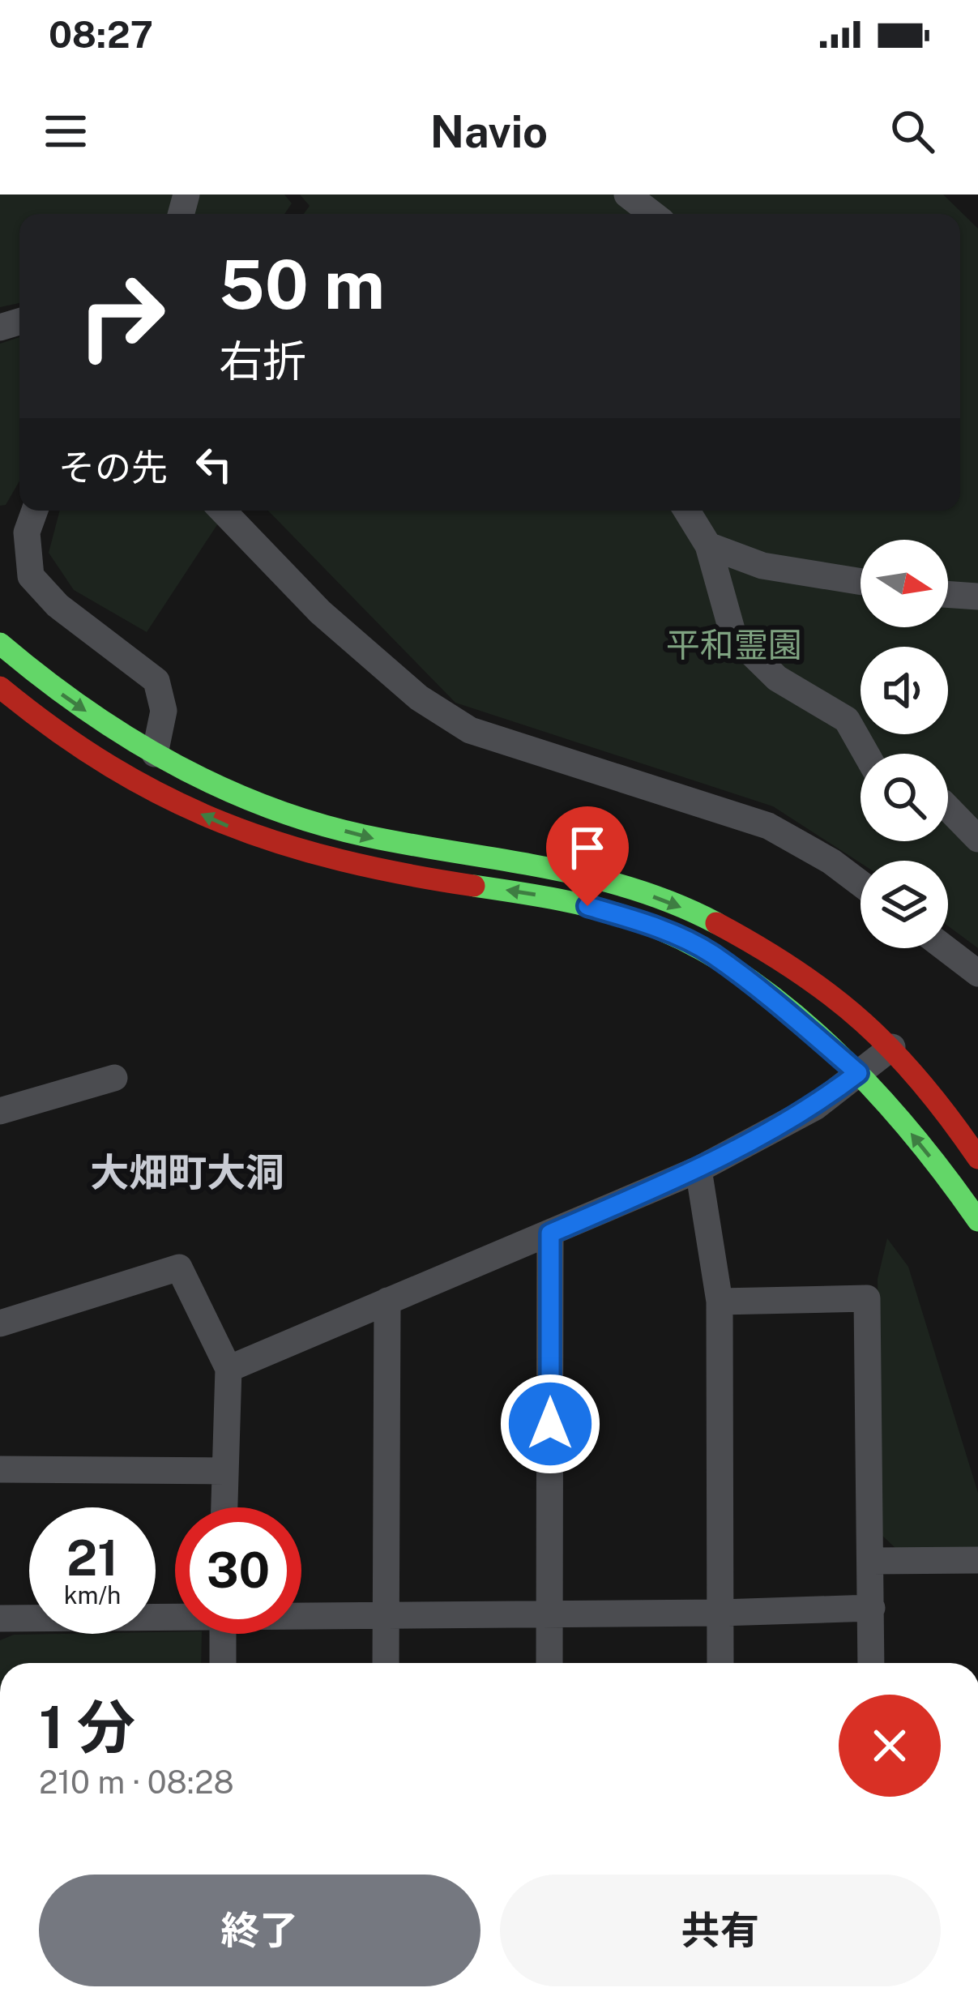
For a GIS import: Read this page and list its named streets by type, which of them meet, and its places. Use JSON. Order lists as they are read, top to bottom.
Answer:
{
  "districts": ["大畑町大洞"],
  "parks": ["平和霊園"],
  "north": "right",
  "page": {
    "status": "08:27",
    "header": "Navio",
    "turn": ["50 m", "右折"],
    "then": "その先",
    "speed": "21 km/h",
    "limit": "30",
    "heading": ["1 分", "210 m · 08:28"],
    "buttons": ["終了", "共有"]
  }
}
